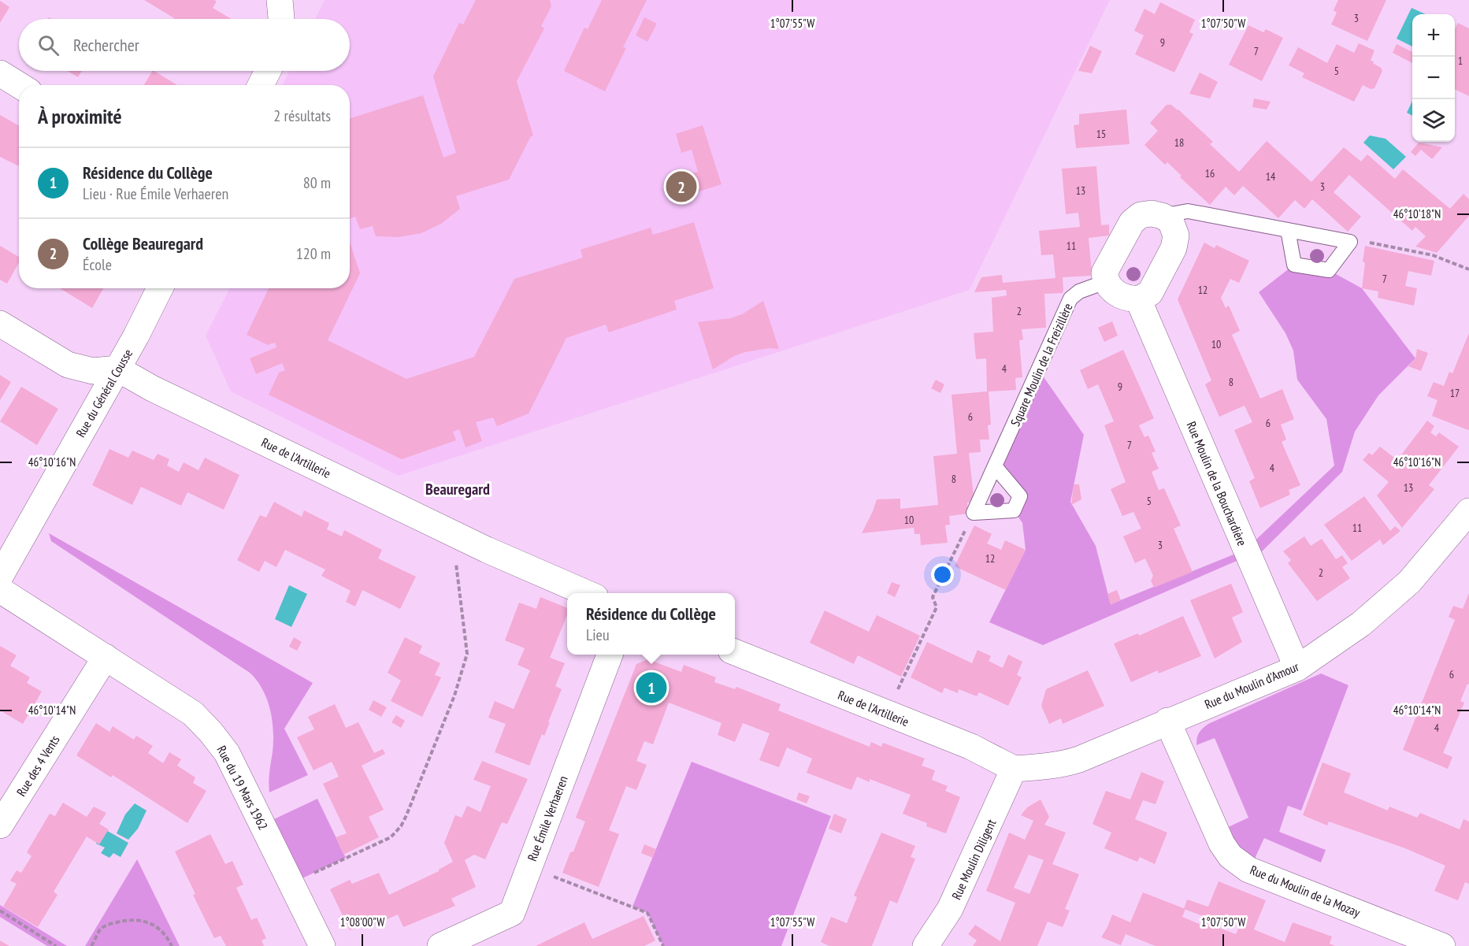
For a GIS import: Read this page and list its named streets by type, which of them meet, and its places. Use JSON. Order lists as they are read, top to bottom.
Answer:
{
  "streets": {
    "street": [
      "Rue du Général Cousse",
      "Rue de l'Artillerie",
      "Rue Moulin de la Bouchardière",
      "Rue du Moulin d'Amour",
      "Rue des 4 Vents",
      "Rue du 19 Mars 1962",
      "Rue Émile Verhaeren",
      "Rue Moulin Diligent",
      "Rue du Moulin de la Mozay"
    ],
    "lane": ["Square Moulin de la Freizillère"]
  },
  "crossings": [
    ["Square Moulin de la Freizillère", "Rue Moulin de la Bouchardière"],
    ["Rue du Général Cousse", "Rue de l'Artillerie"],
    ["Rue de l'Artillerie", "Rue du Moulin d'Amour"],
    ["Rue de l'Artillerie", "Rue Moulin Diligent"],
    ["Rue Moulin de la Bouchardière", "Rue du Moulin d'Amour"],
    ["Rue du Moulin d'Amour", "Rue Moulin Diligent"],
    ["Rue du Moulin d'Amour", "Rue du Moulin de la Mozay"],
    ["Rue des 4 Vents", "Rue du 19 Mars 1962"]
  ],
  "districts": ["Beauregard"],
  "house_numbers": [
    "3",
    "9",
    "7",
    "1",
    "5",
    "15",
    "18",
    "16",
    "14",
    "3",
    "13",
    "11",
    "7",
    "12",
    "2",
    "10",
    "4",
    "8",
    "9",
    "17",
    "6",
    "6",
    "7",
    "4",
    "8",
    "13",
    "5",
    "10",
    "11",
    "3",
    "12",
    "2",
    "6",
    "4"
  ],
  "page": {
    "map_buttons": ["+", "−"],
    "search": "Rechercher",
    "heading": ["À proximité", "2 résultats"],
    "list": [
      {
        "mark": "1",
        "name": "Résidence du Collège",
        "note": "Lieu · Rue Émile Verhaeren",
        "value": "80 m"
      },
      {
        "mark": "2",
        "name": "Collège Beauregard",
        "note": "École",
        "value": "120 m"
      }
    ],
    "pins": ["2", "1"],
    "popup": ["Résidence du Collège", "Lieu"]
  },
  "coordinates": [
    "1°07'55\"W",
    "1°07'50\"W",
    "46°10'18\"N",
    "46°10'16\"N",
    "46°10'14\"N",
    "1°08'00\"W"
  ]
}
